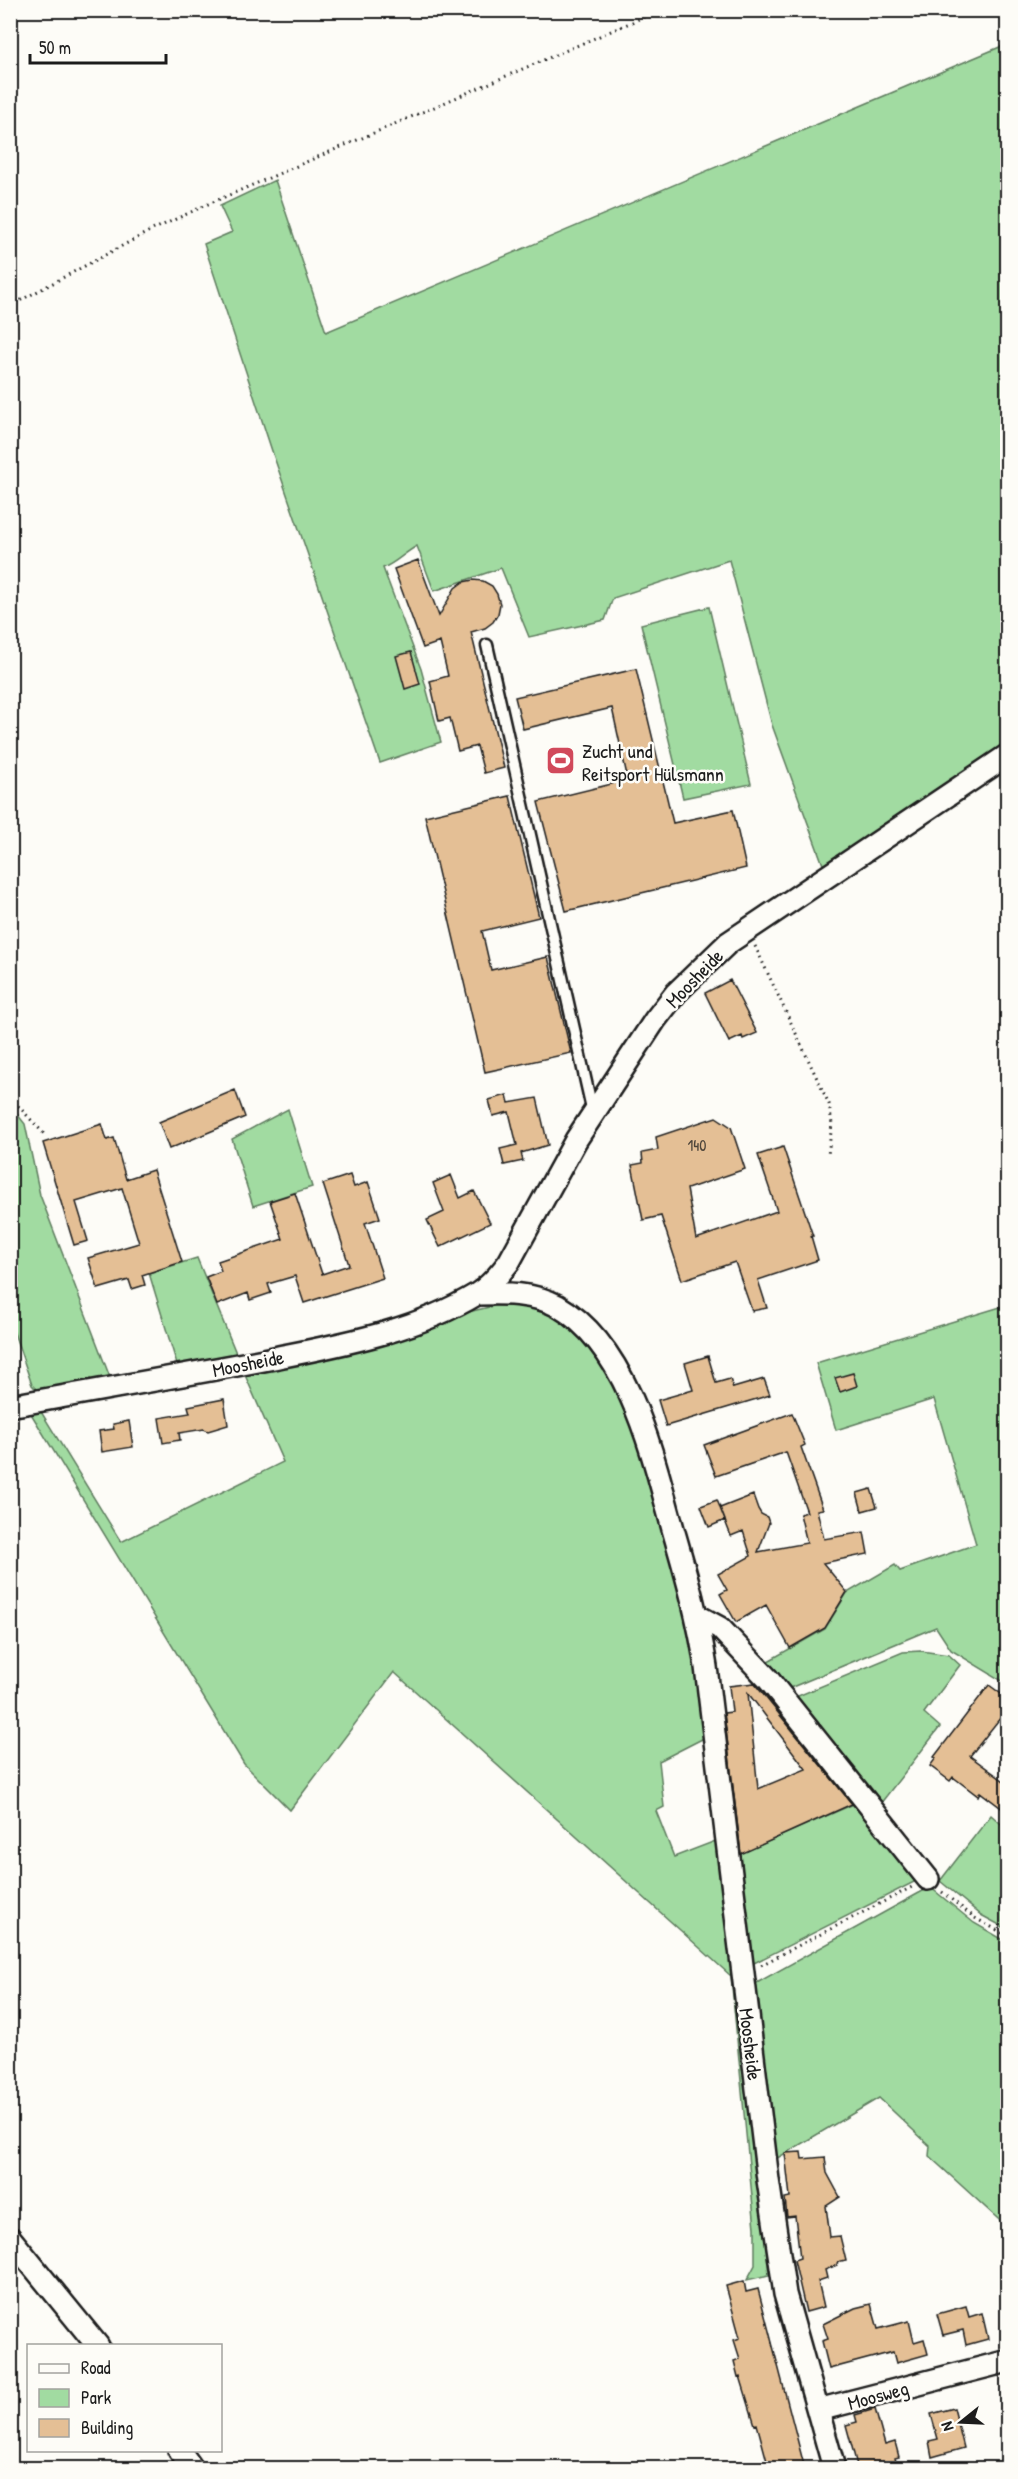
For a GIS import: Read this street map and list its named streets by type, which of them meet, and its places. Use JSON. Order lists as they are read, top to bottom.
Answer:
{
  "streets": {
    "street": ["Moosheide", "Moosweg"]
  },
  "crossings": [
    ["Moosheide", "Moosweg"]
  ],
  "places": {
    "sports": ["Zucht und Reitsport Hülsmann"]
  },
  "house_numbers": ["140"],
  "legend": ["Road", "Park", "Building"],
  "scale_bar": "50 m",
  "north": "left"
}
